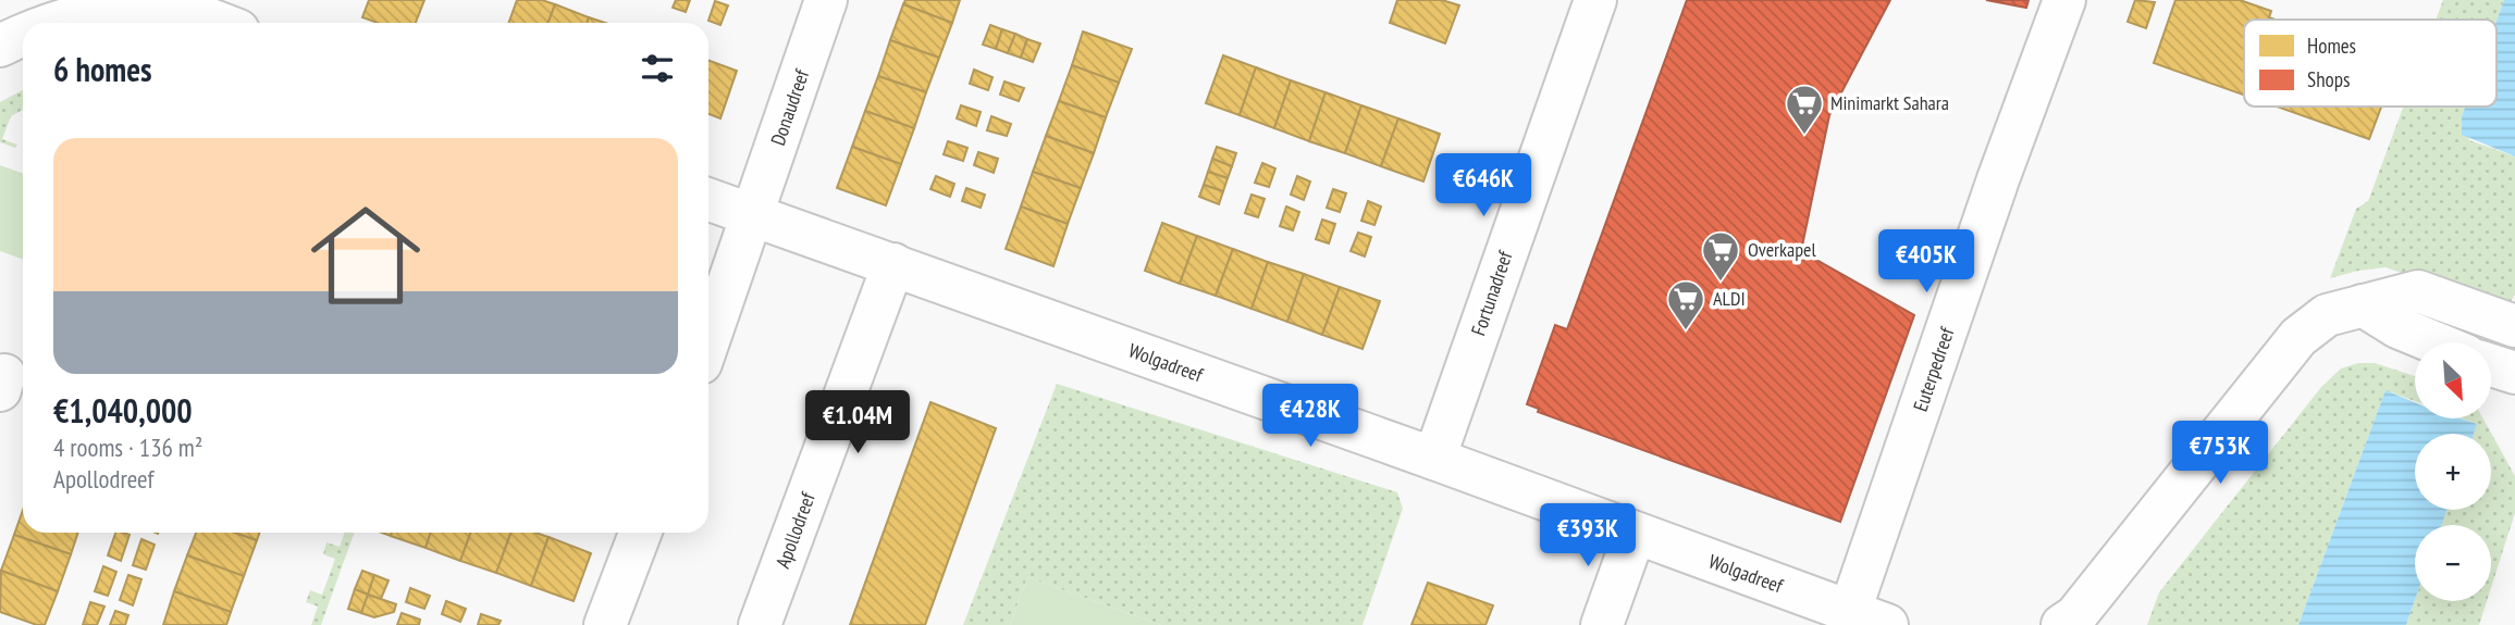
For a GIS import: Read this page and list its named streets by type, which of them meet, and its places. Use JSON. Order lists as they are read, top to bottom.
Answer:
{
  "streets": {
    "street": [
      "Donaudreef",
      "Fortunadreef",
      "Wolgadreef",
      "Euterpedreef",
      "Apollodreef"
    ]
  },
  "crossings": [
    ["Donaudreef", "Wolgadreef"],
    ["Fortunadreef", "Wolgadreef"],
    ["Wolgadreef", "Euterpedreef"],
    ["Wolgadreef", "Apollodreef"]
  ],
  "places": {
    "supermarket": ["Minimarkt Sahara", "Overkapel", "ALDI"]
  },
  "legend": ["Homes", "Shops"],
  "north": "bottom right",
  "page": {
    "heading": "6 homes",
    "list": [
      {
        "name": "€1,040,000",
        "note": "4 rooms · 136 m² · Apollodreef"
      }
    ],
    "price": [
      "€646K",
      "€405K",
      "€428K",
      "€1.04M",
      "€753K",
      "€393K"
    ],
    "map_buttons": ["+", "−"]
  }
}
